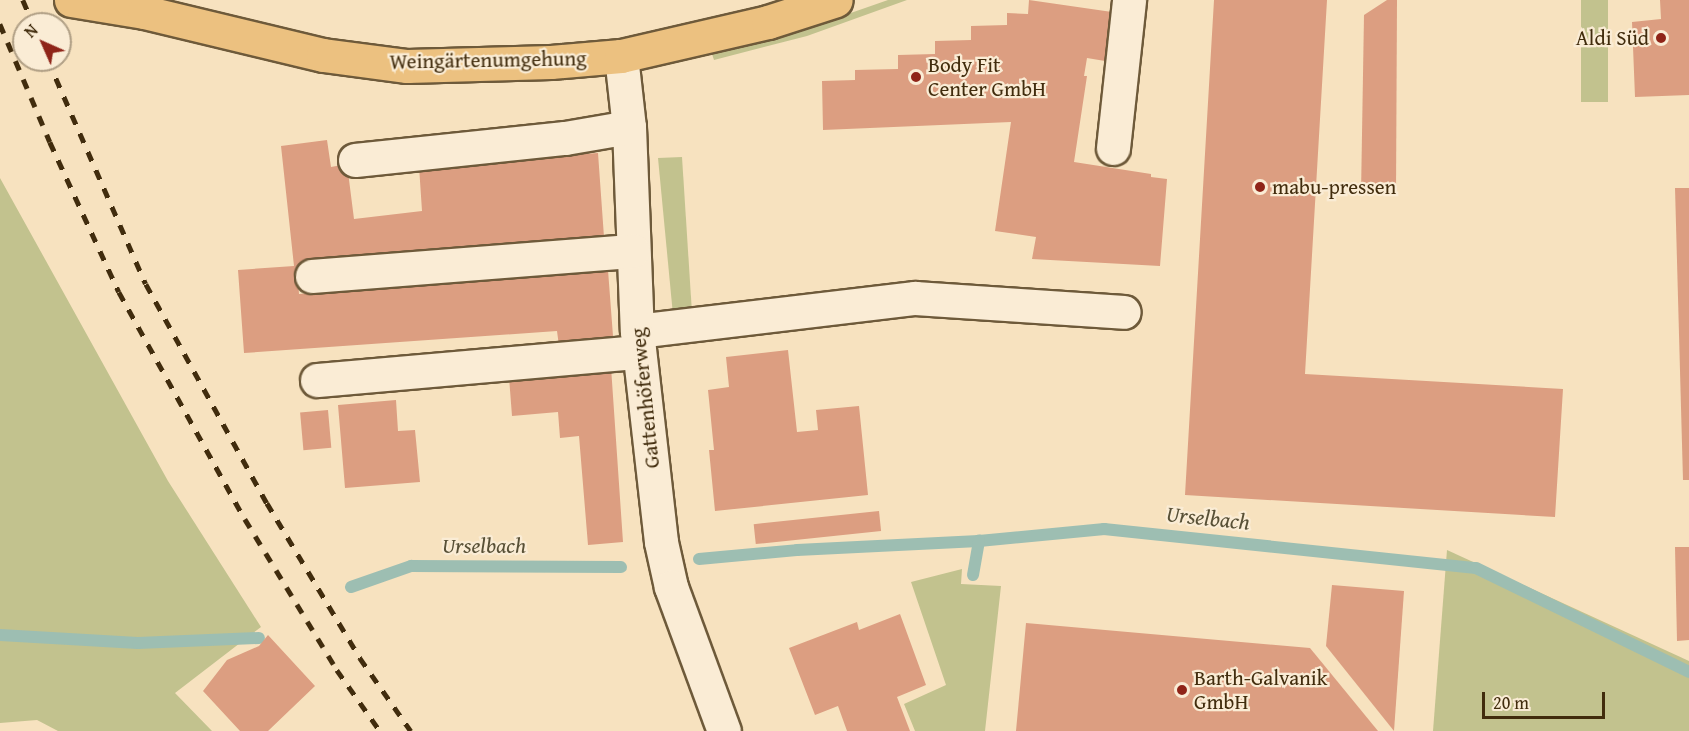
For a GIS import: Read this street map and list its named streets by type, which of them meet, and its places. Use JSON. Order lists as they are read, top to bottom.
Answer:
{
  "streets": {
    "main road": ["Weingärtenumgehung"],
    "street": ["Gattenhöferweg"]
  },
  "crossings": [
    ["Weingärtenumgehung", "Gattenhöferweg"]
  ],
  "water": ["Urselbach"],
  "places": [
    "Aldi Süd",
    "Body Fit Center GmbH",
    "mabu-pressen",
    "Barth-Galvanik GmbH"
  ],
  "scale_bar": "20 m",
  "north": "top left"
}
